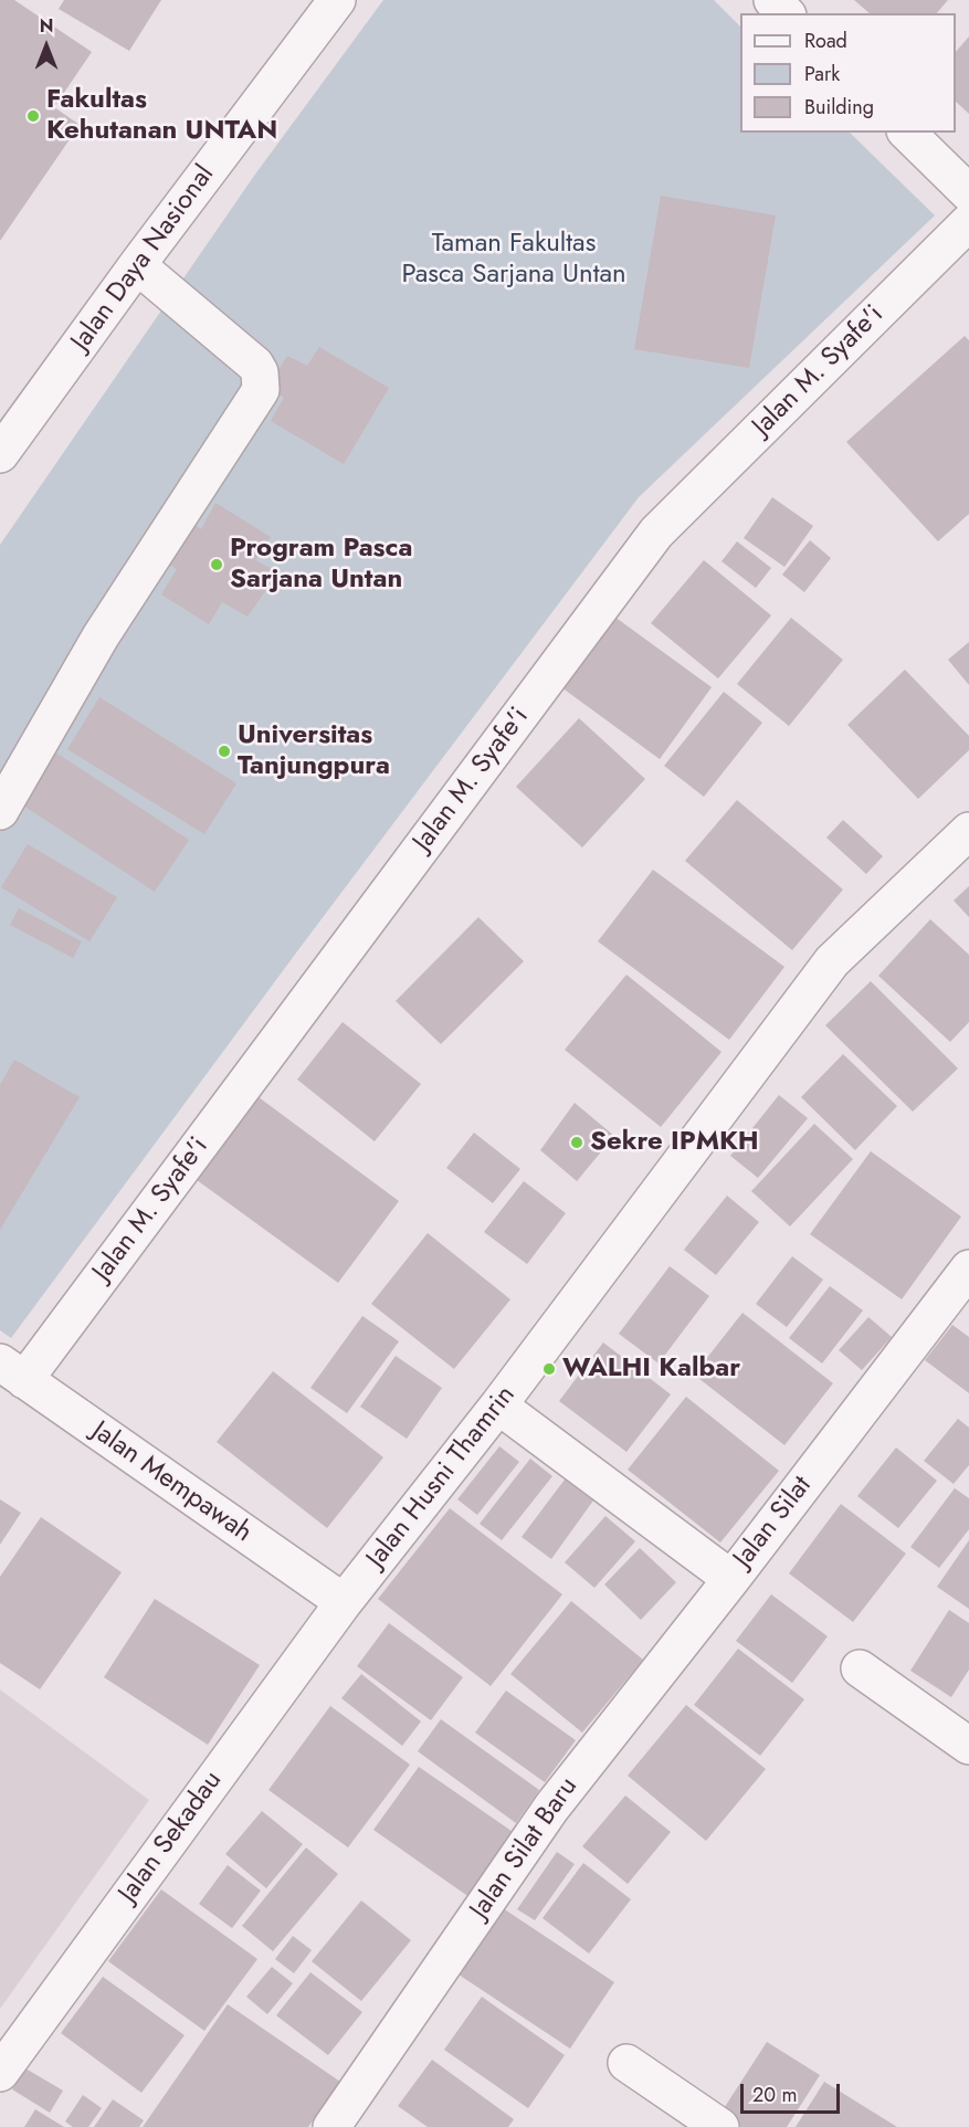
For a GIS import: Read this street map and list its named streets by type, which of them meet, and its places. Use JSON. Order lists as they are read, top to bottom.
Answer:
{
  "streets": {
    "street": [
      "Jalan Daya Nasional",
      "Jalan M. Syafe'i",
      "Jalan Husni Thamrin",
      "Jalan Mempawah",
      "Jalan Silat",
      "Jalan Sekadau",
      "Jalan Silat Baru"
    ]
  },
  "crossings": [
    ["Jalan M. Syafe'i", "Jalan Mempawah"],
    ["Jalan Husni Thamrin", "Jalan Mempawah"],
    ["Jalan Husni Thamrin", "Jalan Silat"],
    ["Jalan Husni Thamrin", "Jalan Sekadau"],
    ["Jalan Mempawah", "Jalan Sekadau"],
    ["Jalan Silat", "Jalan Silat Baru"]
  ],
  "parks": ["Taman Fakultas Pasca Sarjana Untan"],
  "places": [
    "Fakultas Kehutanan UNTAN",
    "Program Pasca Sarjana Untan",
    "Universitas Tanjungpura",
    "Sekre IPMKH",
    "WALHI Kalbar"
  ],
  "legend": ["Road", "Park", "Building"],
  "scale_bar": "20 m",
  "north": "top"
}
